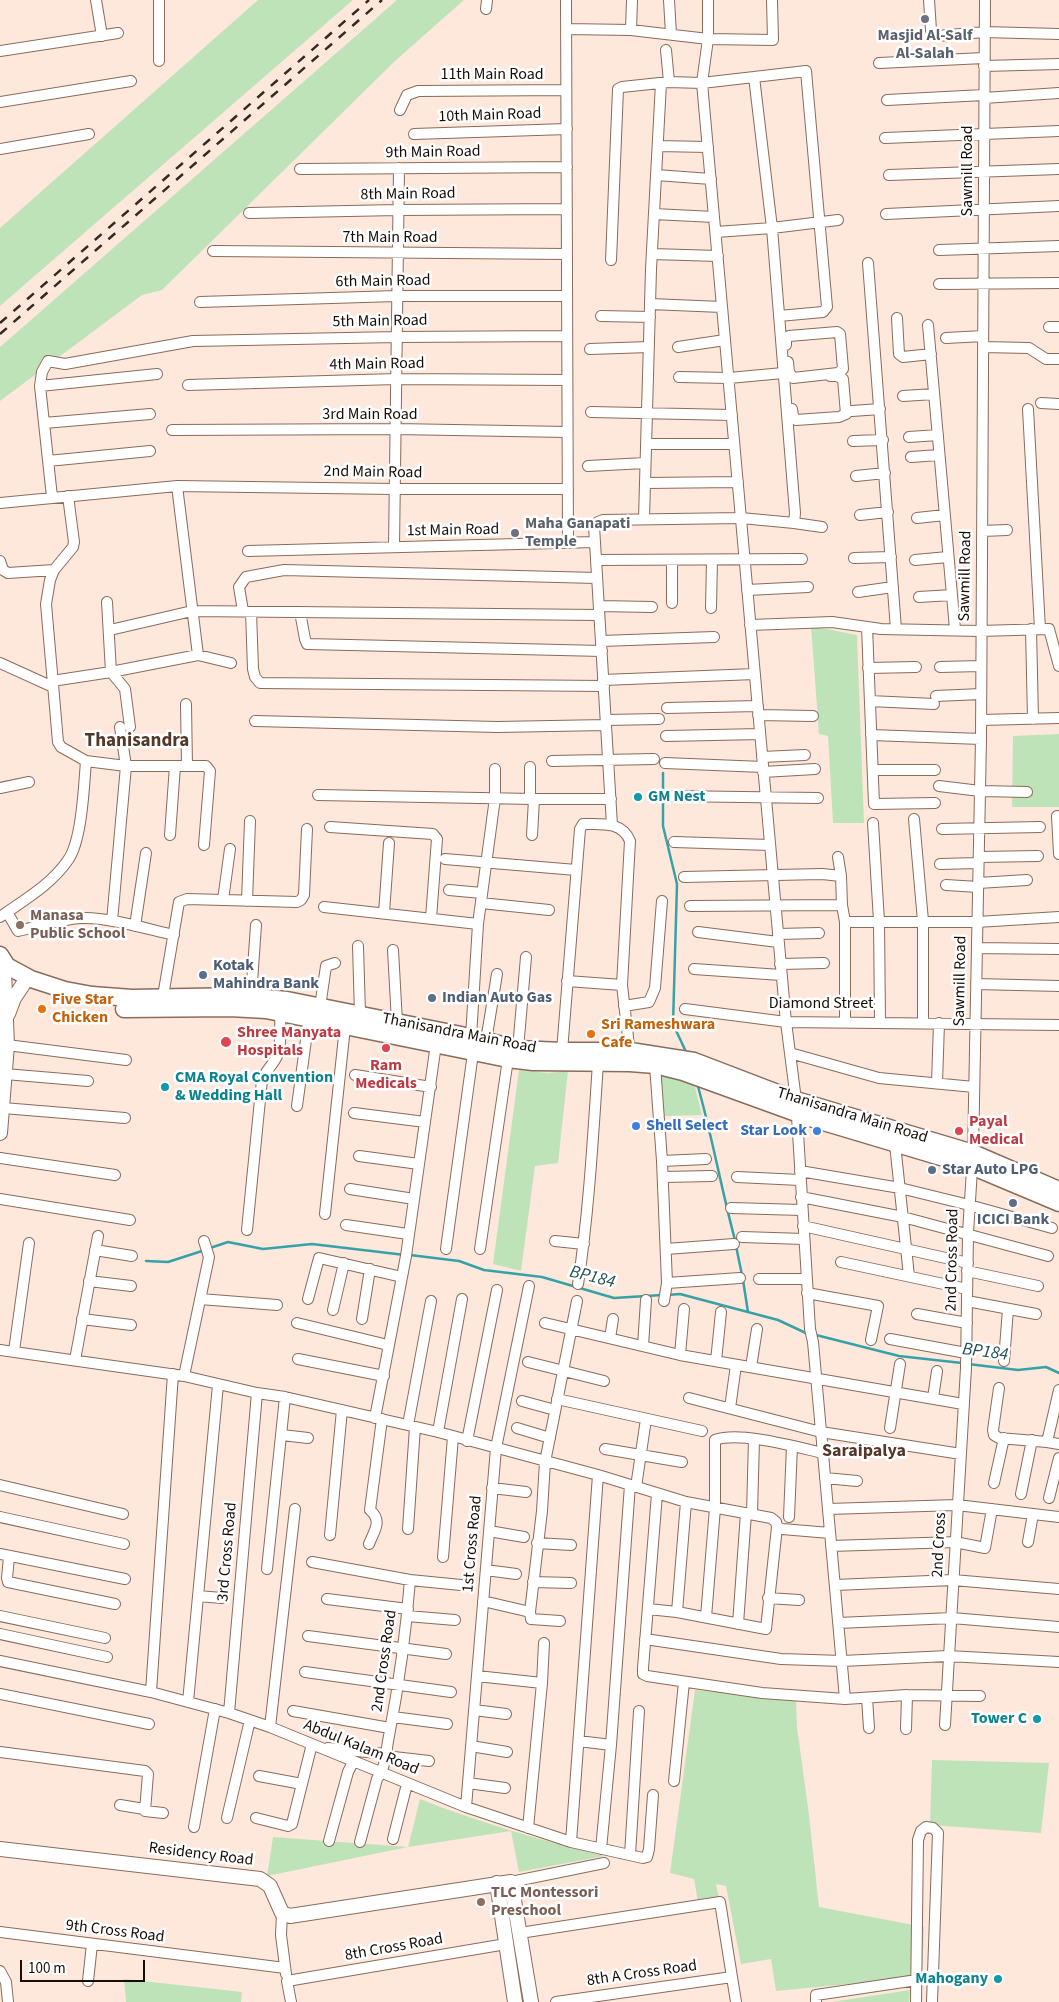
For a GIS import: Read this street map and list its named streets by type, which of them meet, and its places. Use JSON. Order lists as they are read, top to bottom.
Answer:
{
  "streets": {
    "main road": ["Thanisandra Main Road"],
    "street": [
      "11th Main Road",
      "10th Main Road",
      "9th Main Road",
      "Sawmill Road",
      "8th Main Road",
      "7th Main Road",
      "6th Main Road",
      "5th Main Road",
      "4th Main Road",
      "3rd Main Road",
      "2nd Main Road",
      "1st Main Road",
      "Diamond Street",
      "2nd Cross Road",
      "1st Cross Road",
      "2nd Cross",
      "3rd Cross Road",
      "Abdul Kalam Road",
      "Residency Road",
      "9th Cross Road",
      "8th Cross Road",
      "8th A Cross Road"
    ]
  },
  "crossings": [
    ["Sawmill Road", "Thanisandra Main Road"],
    ["Sawmill Road", "2nd Cross Road"],
    ["Thanisandra Main Road", "2nd Cross Road"],
    ["2nd Cross Road", "2nd Cross"],
    ["2nd Cross Road", "Abdul Kalam Road"],
    ["1st Cross Road", "Abdul Kalam Road"],
    ["3rd Cross Road", "Abdul Kalam Road"]
  ],
  "districts": ["Thanisandra", "Saraipalya"],
  "water": ["BP184"],
  "places": [
    "Masjid Al-Salf Al-Salah",
    "Maha Ganapati Temple",
    "GM Nest",
    "Manasa Public School",
    "Kotak Mahindra Bank",
    "Indian Auto Gas",
    "Five Star Chicken",
    "Sri Rameshwara Cafe",
    "Shree Manyata Hospitals",
    "Ram Medicals",
    "CMA Royal Convention & Wedding Hall",
    "Shell Select",
    "Star Look",
    "Payal Medical",
    "Star Auto LPG",
    "ICICI Bank",
    "Tower C",
    "TLC Montessori Preschool",
    "Mahogany"
  ],
  "scale_bar": "100 m"
}
